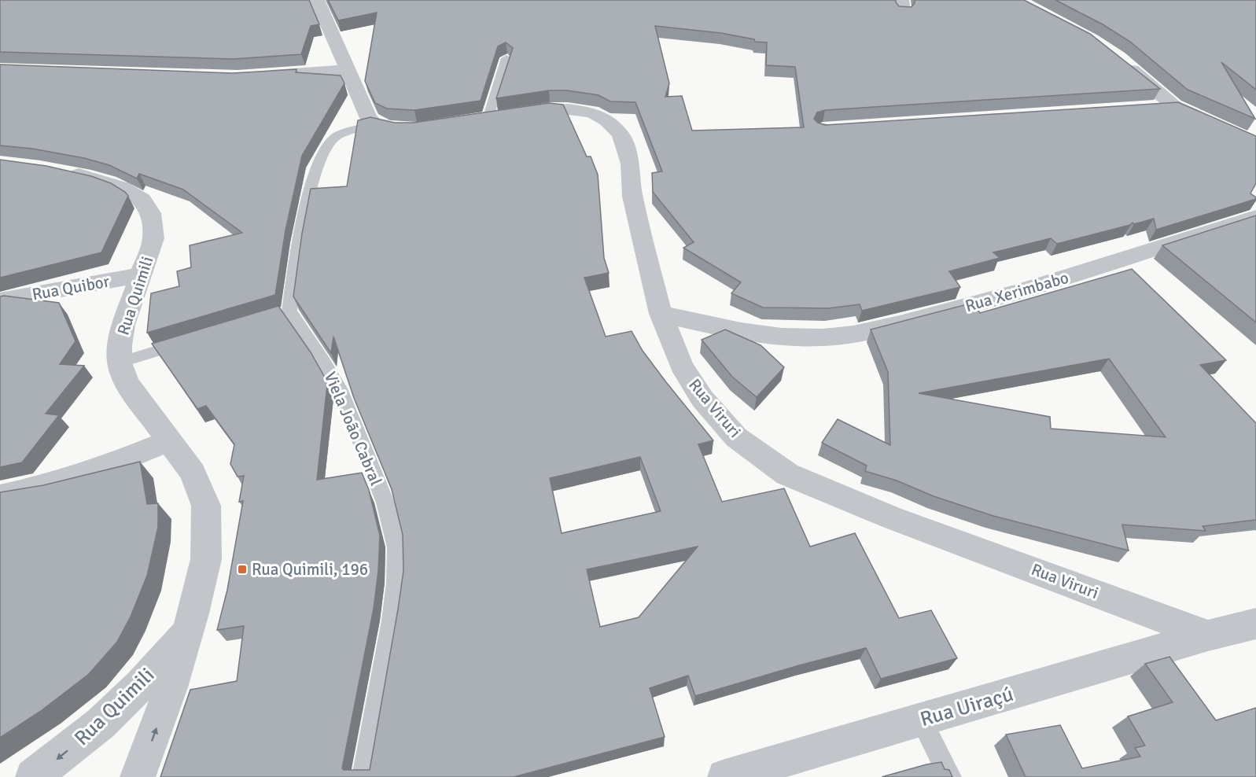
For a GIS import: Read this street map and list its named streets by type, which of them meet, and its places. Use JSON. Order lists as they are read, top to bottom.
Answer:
{
  "streets": {
    "street": [
      "Rua Quibor",
      "Rua Xerimbabo",
      "Rua Quimili",
      "Rua Viruri",
      "Rua Uiraçú"
    ],
    "lane": ["Viela João Cabral"]
  },
  "crossings": [
    ["Rua Quibor", "Rua Quimili"],
    ["Rua Xerimbabo", "Rua Viruri"],
    ["Rua Viruri", "Rua Uiraçú"]
  ],
  "places": {
    "transit": ["Rua Quimili, 196"]
  }
}
